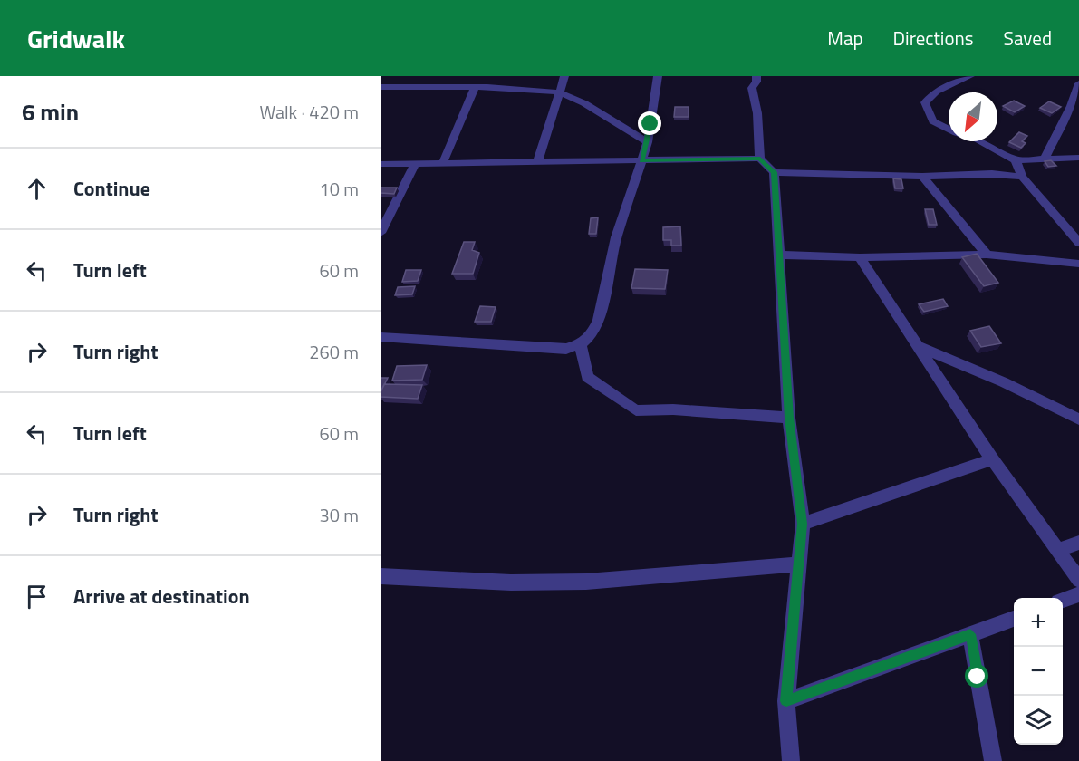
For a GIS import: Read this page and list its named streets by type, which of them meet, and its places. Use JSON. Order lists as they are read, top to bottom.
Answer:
{
  "north": "bottom left",
  "page": {
    "header": "Gridwalk",
    "nav": ["Map", "Directions", "Saved"],
    "heading": ["6 min", "Walk · 420 m"],
    "list": [
      ["Continue", "10 m"],
      ["Turn left", "60 m"],
      ["Turn right", "260 m"],
      ["Turn left", "60 m"],
      ["Turn right", "30 m"],
      "Arrive at destination"
    ],
    "map_buttons": ["+", "−"]
  }
}
